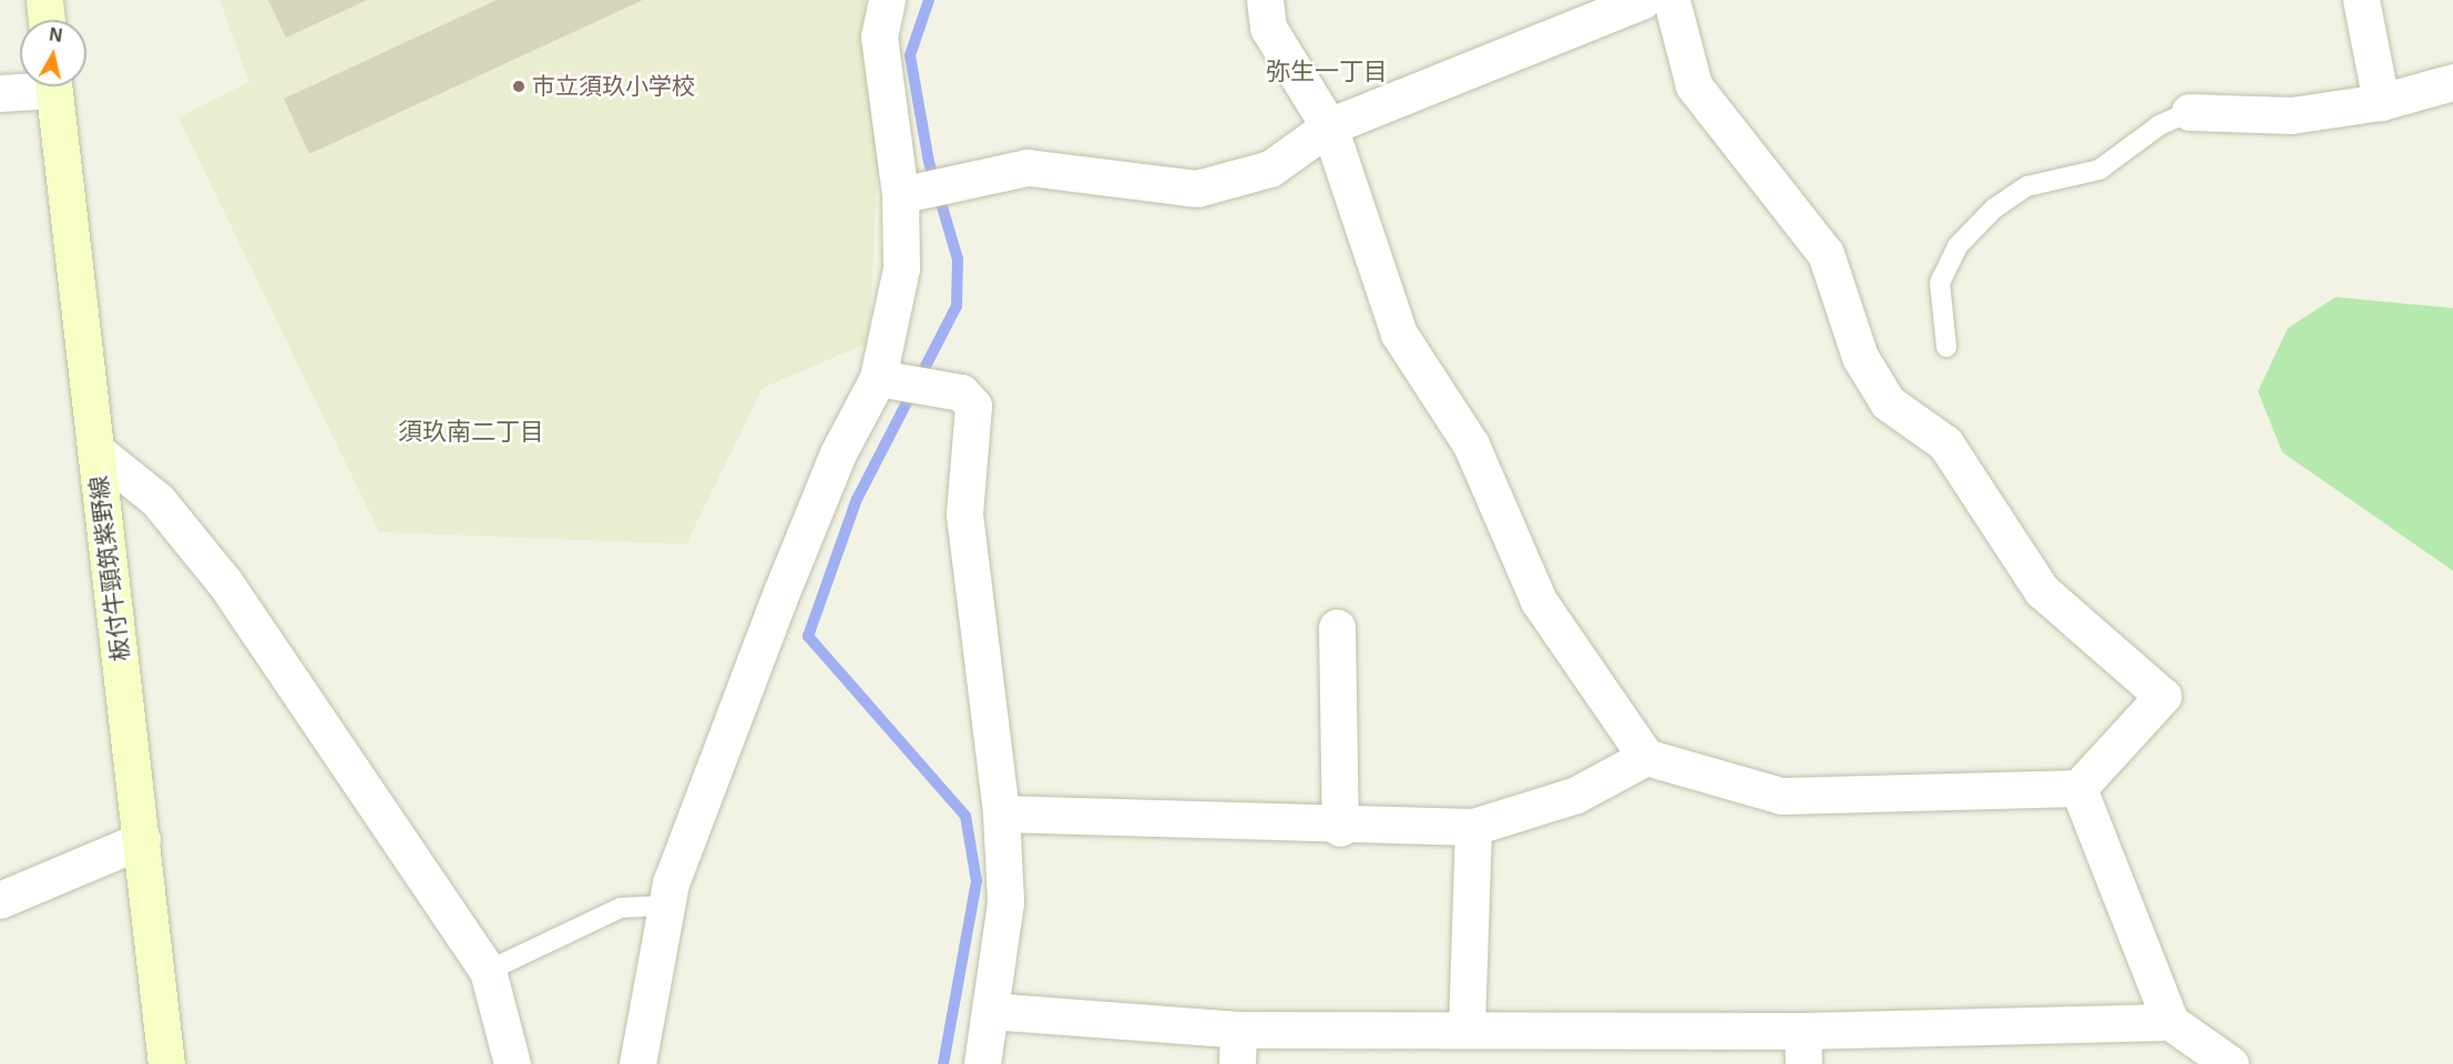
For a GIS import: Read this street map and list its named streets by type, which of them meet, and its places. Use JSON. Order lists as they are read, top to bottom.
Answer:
{
  "streets": {
    "main road": ["板付牛頸筑紫野線"]
  },
  "districts": ["弥生一丁目", "須玖南二丁目"],
  "places": ["市立須玖小学校"],
  "north": "top"
}
